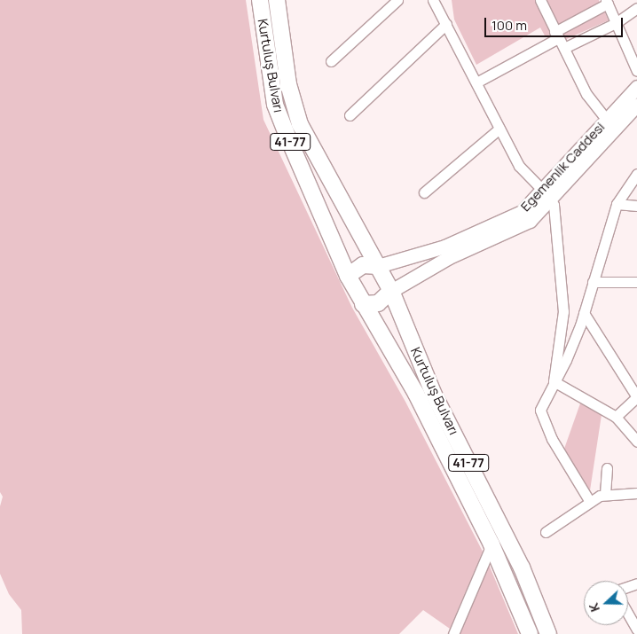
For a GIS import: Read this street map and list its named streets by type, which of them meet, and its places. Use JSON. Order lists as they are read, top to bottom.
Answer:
{
  "streets": {
    "highway": ["Kurtuluş Bulvarı", "41-77"],
    "main road": ["Egemenlik Caddesi"]
  },
  "crossings": [
    ["Kurtuluş Bulvarı", "Egemenlik Caddesi"]
  ],
  "scale_bar": "100 m",
  "north": "left"
}
